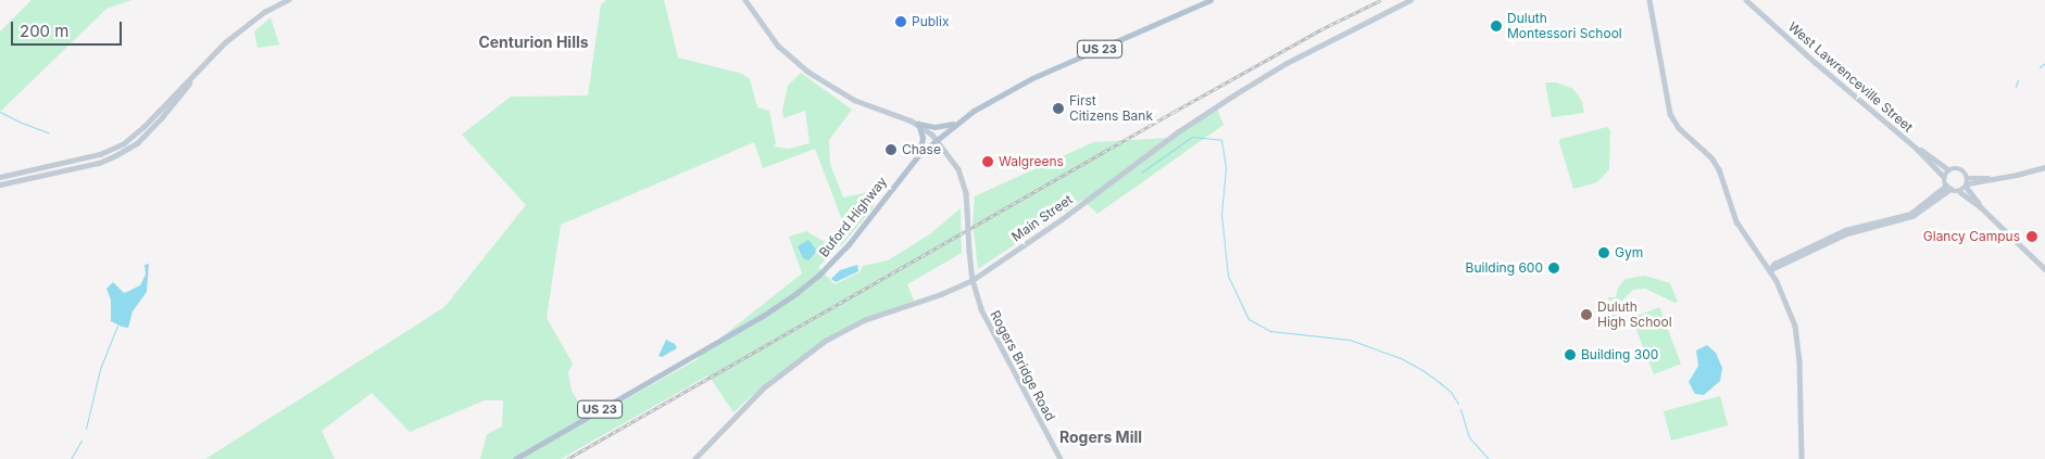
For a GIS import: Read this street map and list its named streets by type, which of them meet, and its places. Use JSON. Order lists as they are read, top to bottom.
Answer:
{
  "streets": {
    "main road": ["US 23", "Buford Highway"],
    "street": ["West Lawrenceville Street", "Main Street", "Rogers Bridge Road"]
  },
  "crossings": [
    ["Buford Highway", "Rogers Bridge Road"],
    ["Main Street", "Rogers Bridge Road"]
  ],
  "districts": ["Centurion Hills", "Rogers Mill"],
  "places": [
    "Publix",
    "Duluth Montessori School",
    "First Citizens Bank",
    "Chase",
    "Walgreens",
    "Glancy Campus",
    "Gym",
    "Building 600",
    "Duluth High School",
    "Building 300"
  ],
  "scale_bar": "200 m"
}
